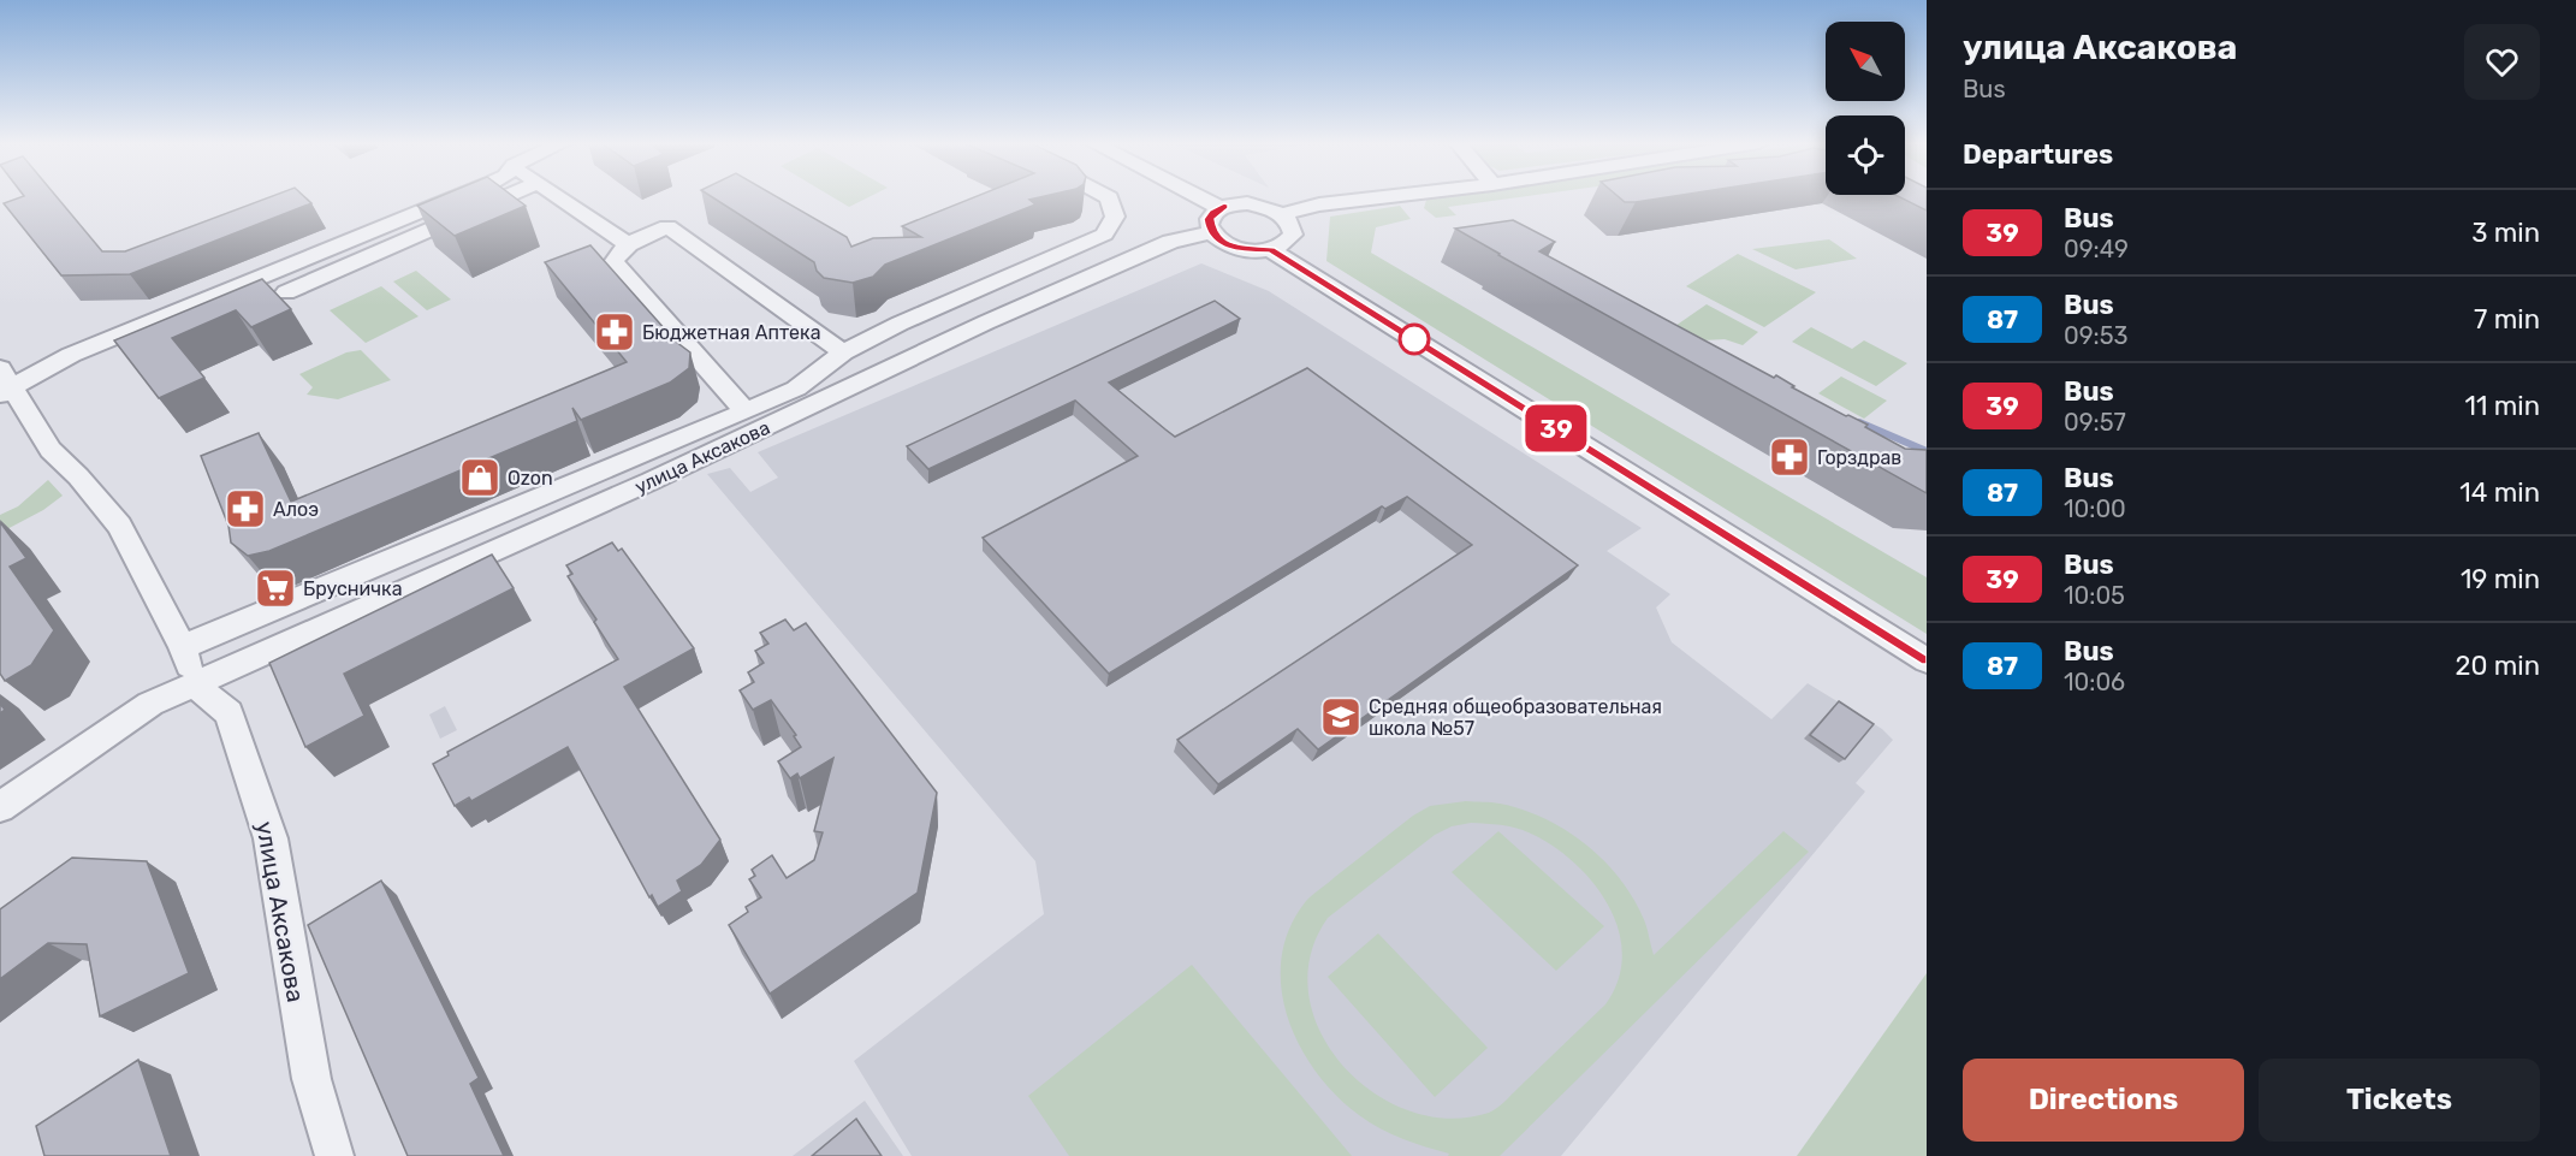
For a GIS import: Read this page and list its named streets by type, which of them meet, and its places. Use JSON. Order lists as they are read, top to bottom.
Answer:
{
  "streets": {
    "street": ["улица Аксакова"]
  },
  "places": {
    "pharmacy": ["Бюджетная Аптека", "Горздрав", "Алоэ"],
    "shop": ["Ozon"],
    "supermarket": ["Брусничка"],
    "school or university": ["Средняя общеобразовательная школа №57"]
  },
  "lines": ["bus line 39"],
  "north": "top left",
  "page": {
    "on_map": "39",
    "heading": [
      ["улица Аксакова", "Bus"],
      "Departures"
    ],
    "list": [
      {
        "mark": "39",
        "name": "Bus",
        "note": "09:49",
        "value": "3 min"
      },
      {
        "mark": "87",
        "name": "Bus",
        "note": "09:53",
        "value": "7 min"
      },
      {
        "mark": "39",
        "name": "Bus",
        "note": "09:57",
        "value": "11 min"
      },
      {
        "mark": "87",
        "name": "Bus",
        "note": "10:00",
        "value": "14 min"
      },
      {
        "mark": "39",
        "name": "Bus",
        "note": "10:05",
        "value": "19 min"
      },
      {
        "mark": "87",
        "name": "Bus",
        "note": "10:06",
        "value": "20 min"
      }
    ],
    "buttons": ["Directions", "Tickets"]
  }
}
